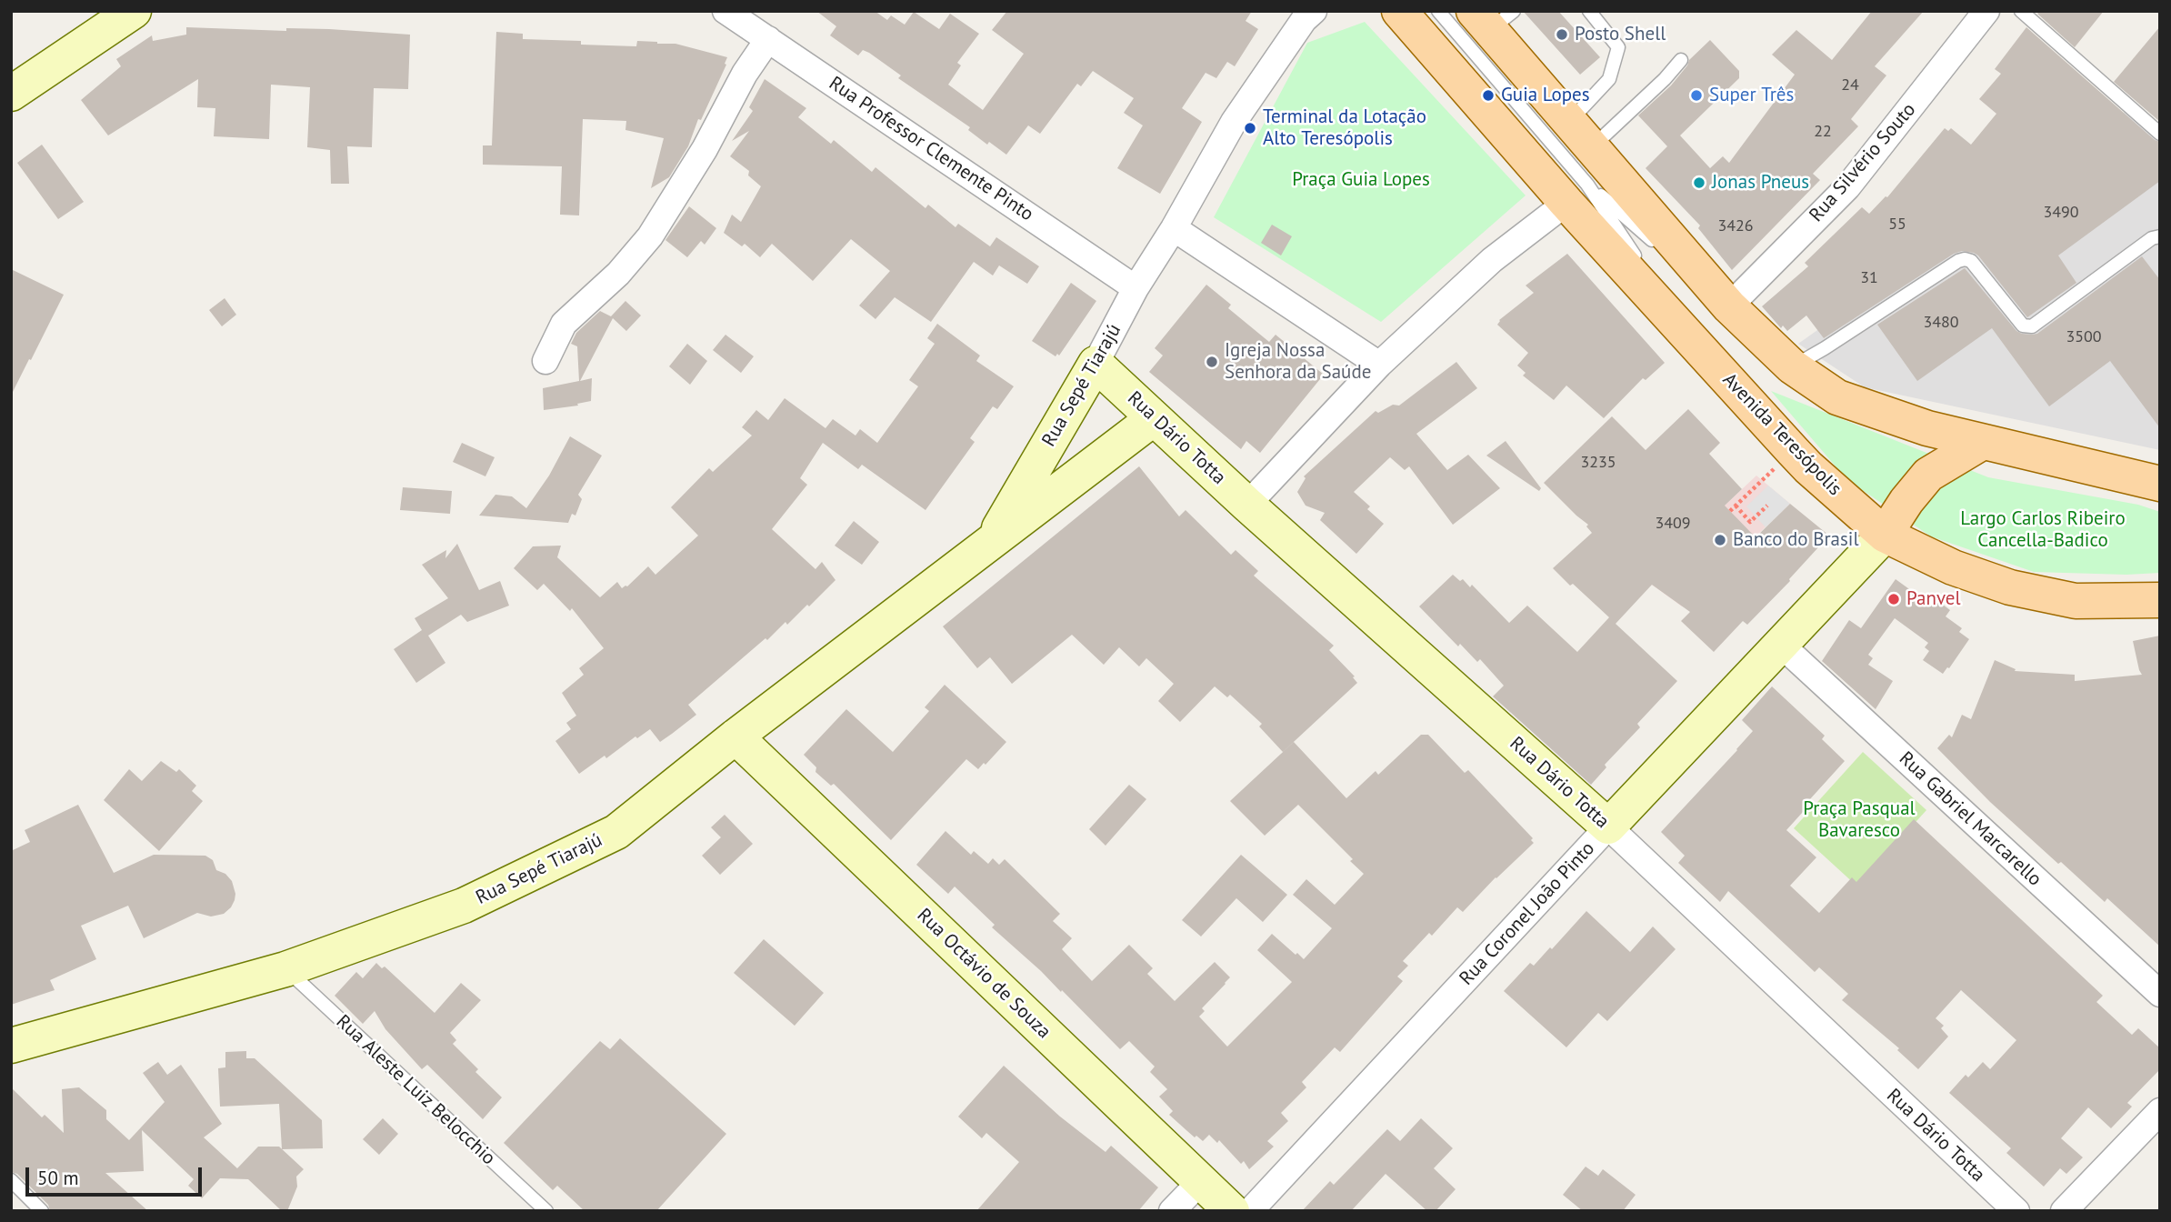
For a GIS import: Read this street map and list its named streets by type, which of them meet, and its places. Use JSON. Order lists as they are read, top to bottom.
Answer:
{
  "streets": {
    "main road": ["Avenida Teresópolis"],
    "street": [
      "Rua Professor Clemente Pinto",
      "Rua Silvério Souto",
      "Rua Sepé Tiarajú",
      "Rua Dário Totta",
      "Rua Gabriel Marcarello",
      "Rua Coronel João Pinto",
      "Rua Octávio de Souza"
    ],
    "lane": ["Rua Aleste Luiz Belocchio"]
  },
  "crossings": [
    ["Rua Professor Clemente Pinto", "Rua Sepé Tiarajú"],
    ["Rua Silvério Souto", "Avenida Teresópolis"],
    ["Rua Sepé Tiarajú", "Rua Dário Totta"],
    ["Rua Sepé Tiarajú", "Rua Octávio de Souza"],
    ["Rua Sepé Tiarajú", "Rua Aleste Luiz Belocchio"],
    ["Avenida Teresópolis", "Rua Coronel João Pinto"],
    ["Rua Dário Totta", "Rua Coronel João Pinto"],
    ["Rua Gabriel Marcarello", "Rua Coronel João Pinto"]
  ],
  "parks": ["Praça Guia Lopes", "Largo Carlos Ribeiro Cancella-Badico", "Praça Pasqual Bavaresco"],
  "places": [
    "Posto Shell",
    "Guia Lopes",
    "Super Três",
    "Terminal da Lotação Alto Teresópolis",
    "Jonas Pneus",
    "Igreja Nossa Senhora da Saúde",
    "Banco do Brasil",
    "Panvel"
  ],
  "house_numbers": [
    "24",
    "22",
    "3490",
    "55",
    "3426",
    "31",
    "3480",
    "3500",
    "3235",
    "3409"
  ],
  "scale_bar": "50 m"
}
